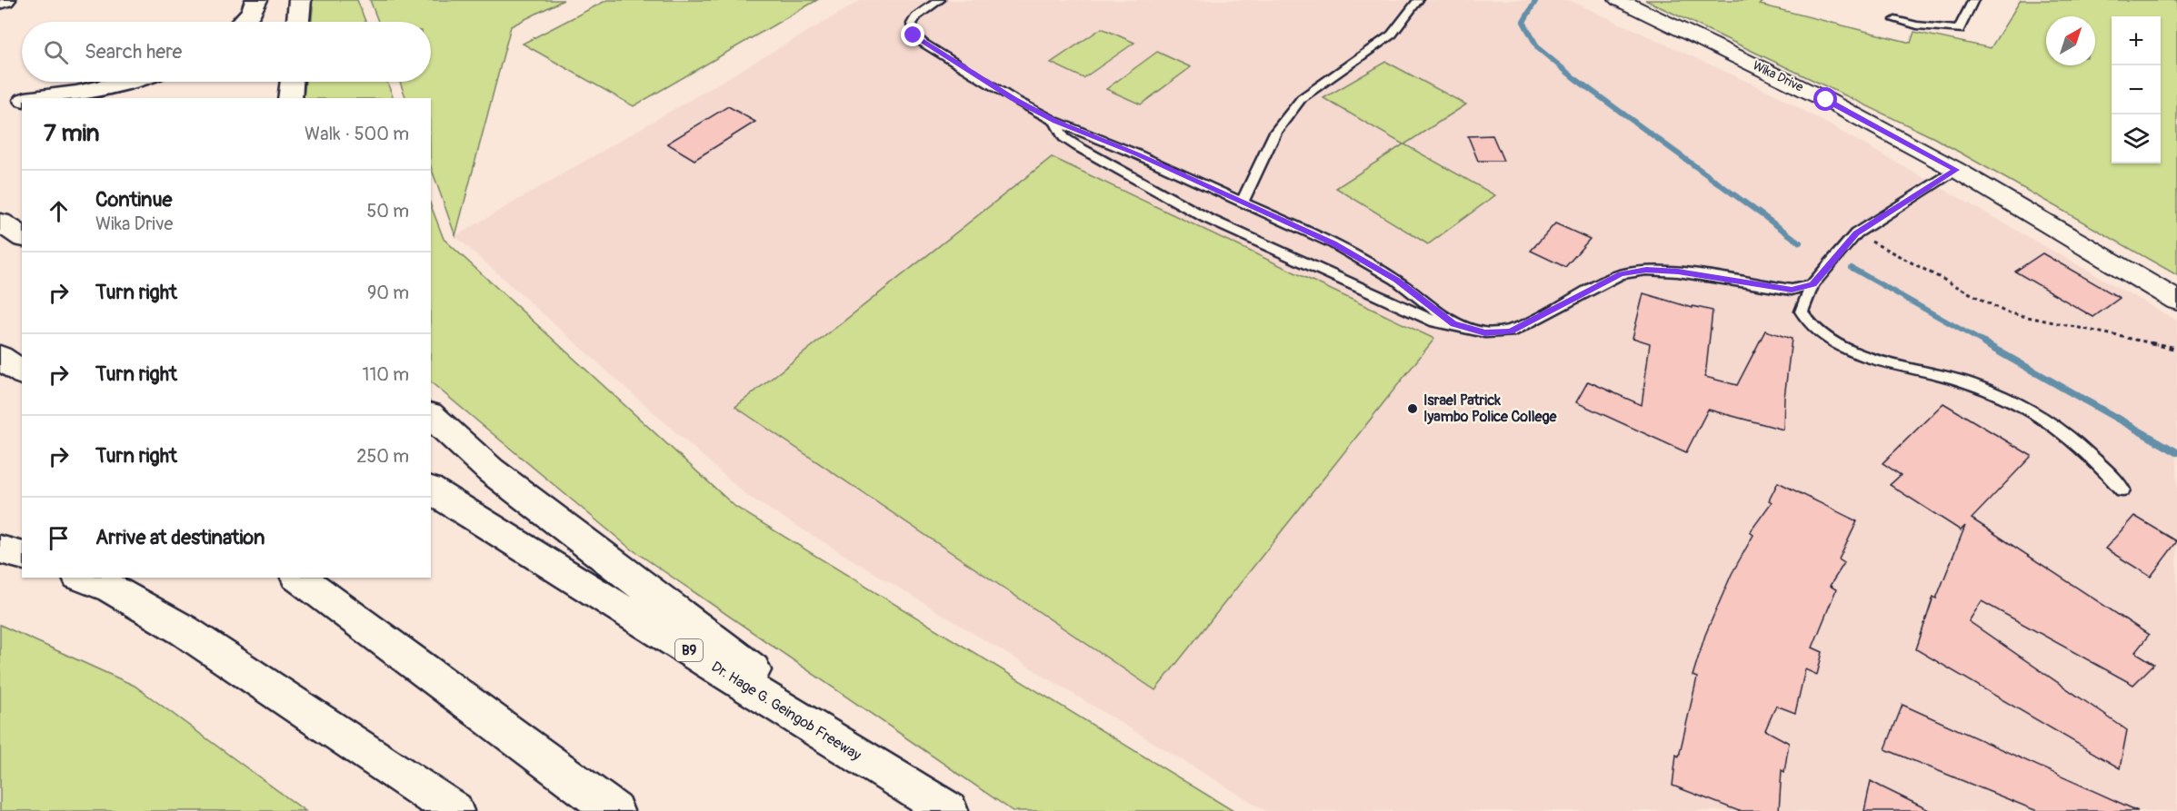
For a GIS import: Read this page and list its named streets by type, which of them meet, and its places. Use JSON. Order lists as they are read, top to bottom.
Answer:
{
  "streets": {
    "highway": ["B9", "Dr. Hage G. Geingob Freeway"],
    "street": ["Wika Drive"]
  },
  "places": ["Israel Patrick Iyambo Police College"],
  "north": "top right",
  "page": {
    "map_buttons": ["+", "−"],
    "search": "Search here",
    "heading": ["7 min", "Walk · 500 m"],
    "list": [
      ["Continue", "Wika Drive", "50 m"],
      ["Turn right", "90 m"],
      ["Turn right", "110 m"],
      ["Turn right", "250 m"],
      "Arrive at destination"
    ]
  }
}
